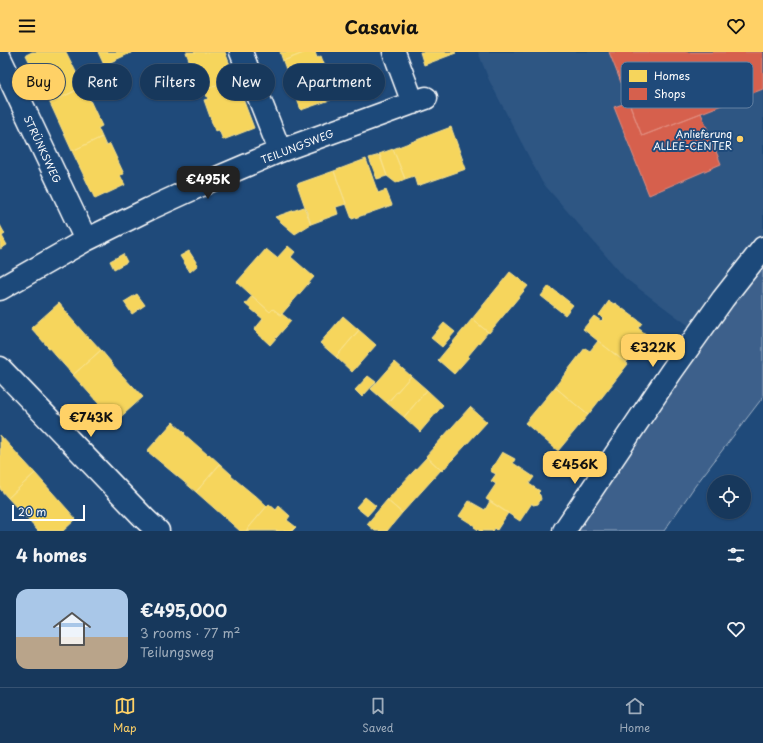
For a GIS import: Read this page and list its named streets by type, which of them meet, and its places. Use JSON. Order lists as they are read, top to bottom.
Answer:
{
  "streets": {
    "street": ["TEILUNGSWEG", "STRÜNKSWEG"]
  },
  "crossings": [
    ["TEILUNGSWEG", "STRÜNKSWEG"]
  ],
  "places": ["Anlieferung ALLEE-CENTER"],
  "legend": ["Homes", "Shops"],
  "scale_bar": "20 m",
  "page": {
    "header": "Casavia",
    "chip": [
      "Buy",
      "Rent",
      "Filters",
      "New",
      "Apartment"
    ],
    "price": [
      "€495K",
      "€322K",
      "€743K",
      "€456K"
    ],
    "scale": "20 m",
    "heading": "4 homes",
    "list": [
      {
        "name": "€495,000",
        "note": "3 rooms · 77 m² · Teilungsweg"
      }
    ],
    "tabs": ["Map", "Saved", "Home"]
  }
}
